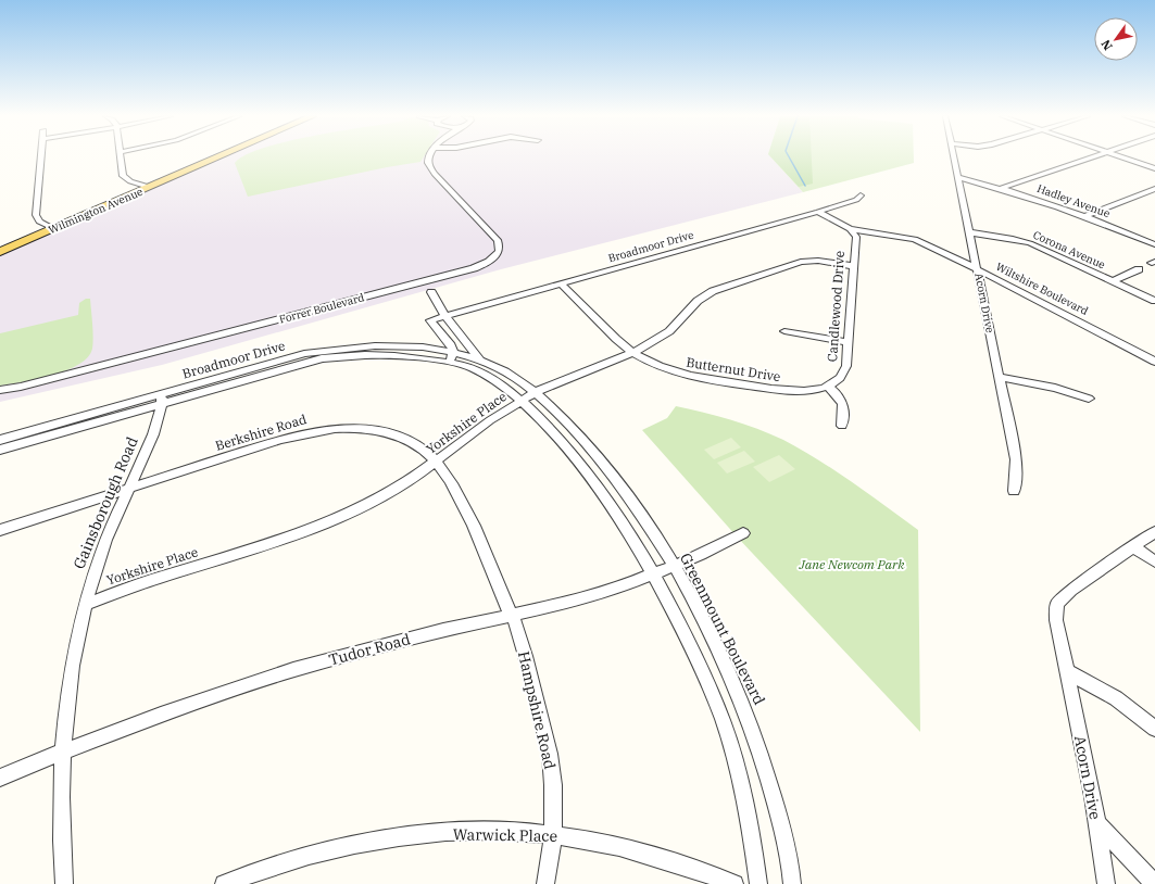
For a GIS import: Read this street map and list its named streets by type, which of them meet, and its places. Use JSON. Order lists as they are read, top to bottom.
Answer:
{
  "streets": {
    "main road": ["Wilmington Avenue"],
    "street": [
      "Hadley Avenue",
      "Broadmoor Drive",
      "Corona Avenue",
      "Wiltshire Boulevard",
      "Acorn Drive",
      "Candlewood Drive",
      "Forrer Boulevard",
      "Butternut Drive",
      "Yorkshire Place",
      "Berkshire Road",
      "Gainsborough Road",
      "Greenmount Boulevard",
      "Tudor Road",
      "Hampshire Road",
      "Warwick Place"
    ]
  },
  "crossings": [
    ["Hadley Avenue", "Acorn Drive"],
    ["Broadmoor Drive", "Wiltshire Boulevard"],
    ["Broadmoor Drive", "Butternut Drive"],
    ["Broadmoor Drive", "Gainsborough Road"],
    ["Broadmoor Drive", "Greenmount Boulevard"],
    ["Corona Avenue", "Acorn Drive"],
    ["Wiltshire Boulevard", "Acorn Drive"],
    ["Wiltshire Boulevard", "Candlewood Drive"],
    ["Candlewood Drive", "Butternut Drive"],
    ["Candlewood Drive", "Yorkshire Place"],
    ["Butternut Drive", "Yorkshire Place"],
    ["Yorkshire Place", "Berkshire Road"],
    ["Yorkshire Place", "Gainsborough Road"],
    ["Yorkshire Place", "Greenmount Boulevard"],
    ["Berkshire Road", "Gainsborough Road"],
    ["Berkshire Road", "Tudor Road"],
    ["Berkshire Road", "Hampshire Road"],
    ["Gainsborough Road", "Tudor Road"],
    ["Greenmount Boulevard", "Tudor Road"],
    ["Tudor Road", "Hampshire Road"],
    ["Hampshire Road", "Warwick Place"]
  ],
  "parks": ["Jane Newcom Park"],
  "north": "bottom left"
}
